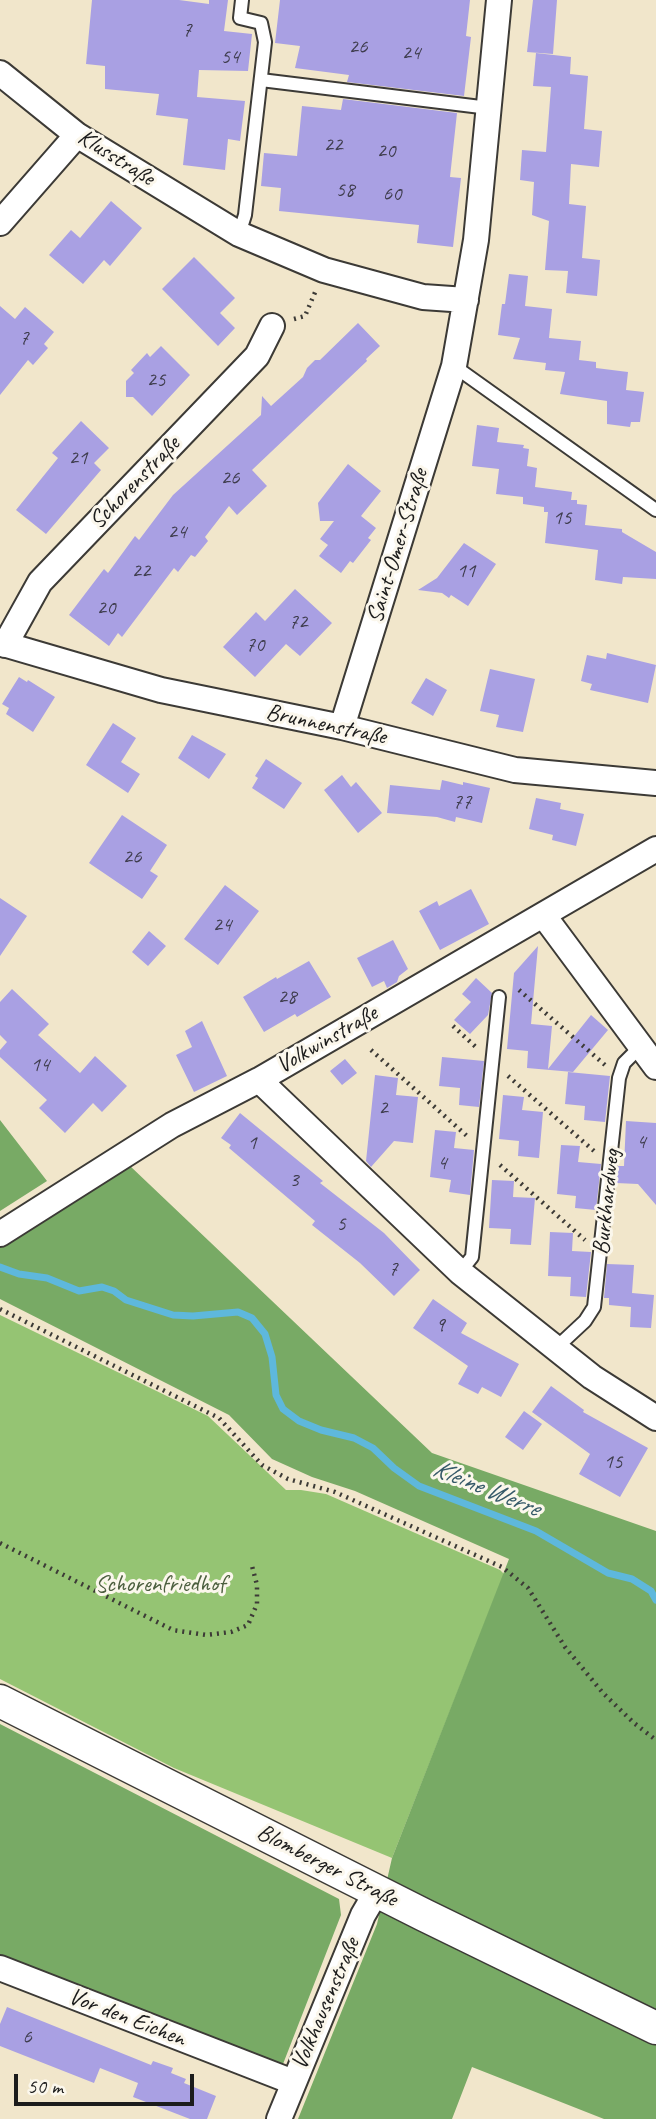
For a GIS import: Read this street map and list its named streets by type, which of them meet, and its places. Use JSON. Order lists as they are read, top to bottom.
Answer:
{
  "streets": {
    "street": [
      "Klusstraße",
      "Schorenstraße",
      "Saint-Omer-Straße",
      "Brunnenstraße",
      "Volkwinstraße",
      "Blomberger Straße",
      "Volkhausenstraße",
      "Vor den Eichen"
    ],
    "lane": ["Burkhardweg"]
  },
  "crossings": [
    ["Klusstraße", "Saint-Omer-Straße"],
    ["Schorenstraße", "Brunnenstraße"],
    ["Saint-Omer-Straße", "Brunnenstraße"],
    ["Blomberger Straße", "Volkhausenstraße"],
    ["Volkhausenstraße", "Vor den Eichen"]
  ],
  "water": ["Kleine Werre"],
  "parks": ["Schorenfriedhof"],
  "house_numbers": [
    "7",
    "26",
    "24",
    "54",
    "22",
    "20",
    "58",
    "60",
    "7",
    "25",
    "21",
    "26",
    "15",
    "24",
    "22",
    "11",
    "20",
    "72",
    "70",
    "77",
    "26",
    "24",
    "28",
    "14",
    "2",
    "4",
    "1",
    "4",
    "3",
    "5",
    "7",
    "9",
    "15",
    "6"
  ],
  "scale_bar": "50 m"
}
